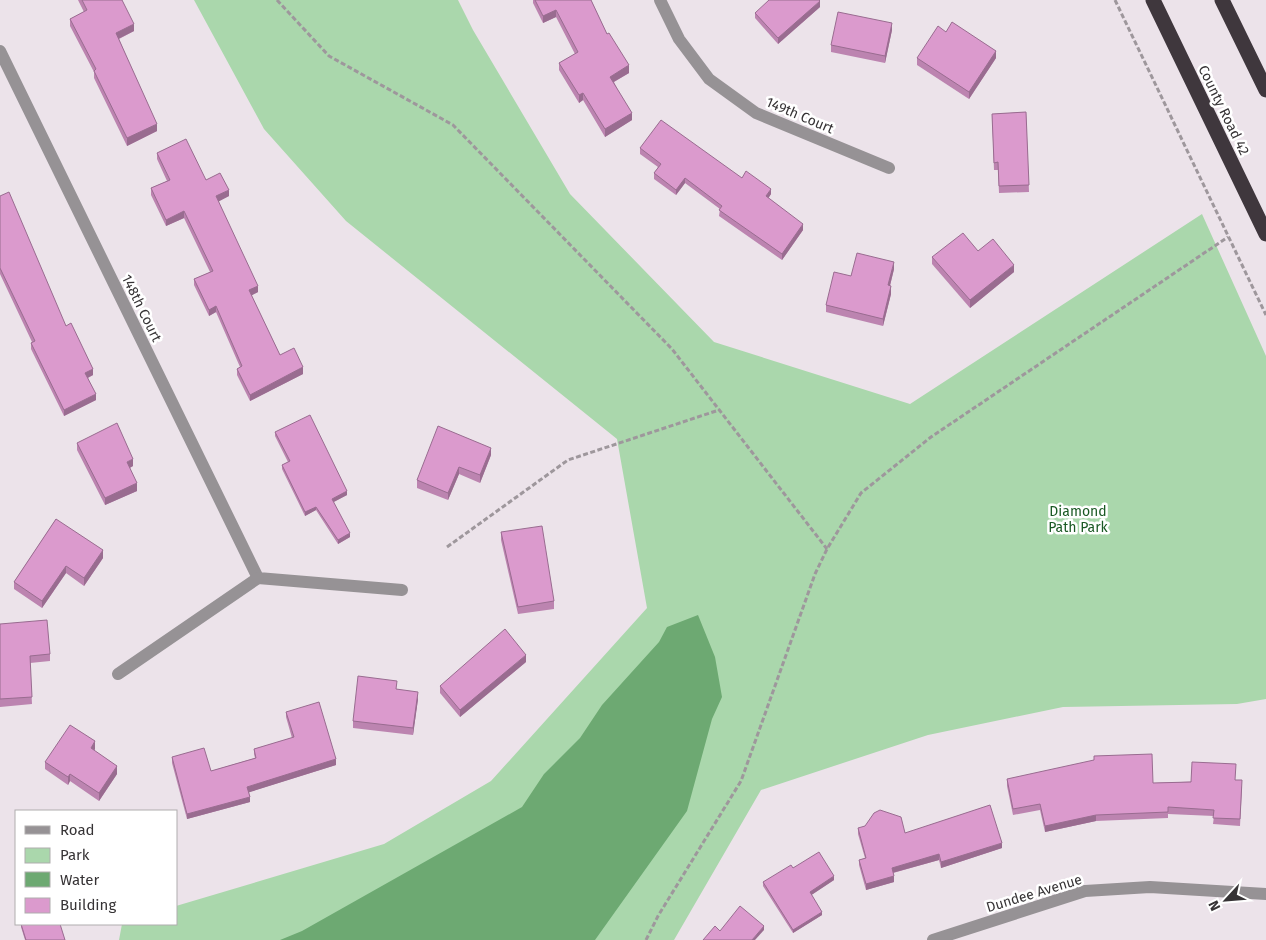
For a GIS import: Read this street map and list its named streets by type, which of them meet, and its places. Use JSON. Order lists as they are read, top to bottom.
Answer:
{
  "streets": {
    "highway": ["County Road 42"],
    "street": ["149th Court", "148th Court", "Dundee Avenue"]
  },
  "parks": ["Diamond Path Park"],
  "legend": [
    "Road",
    "Park",
    "Water",
    "Building"
  ],
  "north": "bottom left"
}
